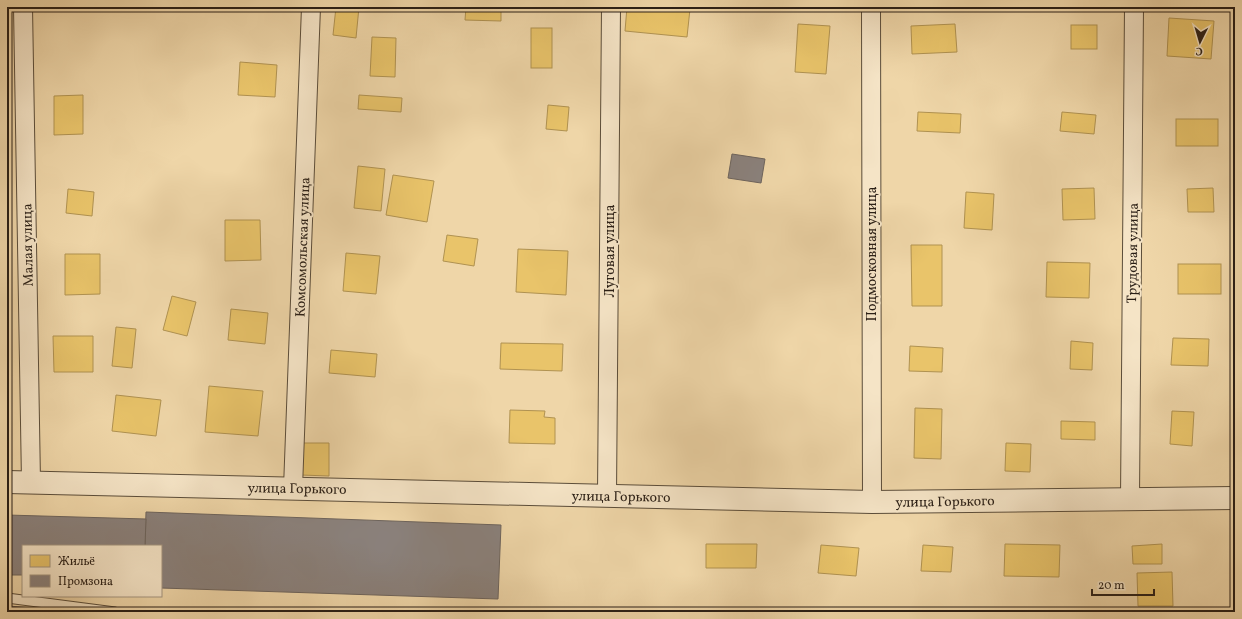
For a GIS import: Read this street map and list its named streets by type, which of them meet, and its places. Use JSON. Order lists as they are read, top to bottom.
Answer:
{
  "streets": {
    "street": [
      "Малая улица",
      "Комсомольская улица",
      "Луговая улица",
      "Трудовая улица",
      "Подмосковная улица",
      "улица Горького"
    ]
  },
  "crossings": [
    ["Малая улица", "улица Горького"],
    ["Комсомольская улица", "улица Горького"],
    ["Луговая улица", "улица Горького"],
    ["Трудовая улица", "улица Горького"],
    ["Подмосковная улица", "улица Горького"]
  ],
  "legend": ["Жильё", "Промзона"],
  "scale_bar": "20 m",
  "north": "bottom"
}
